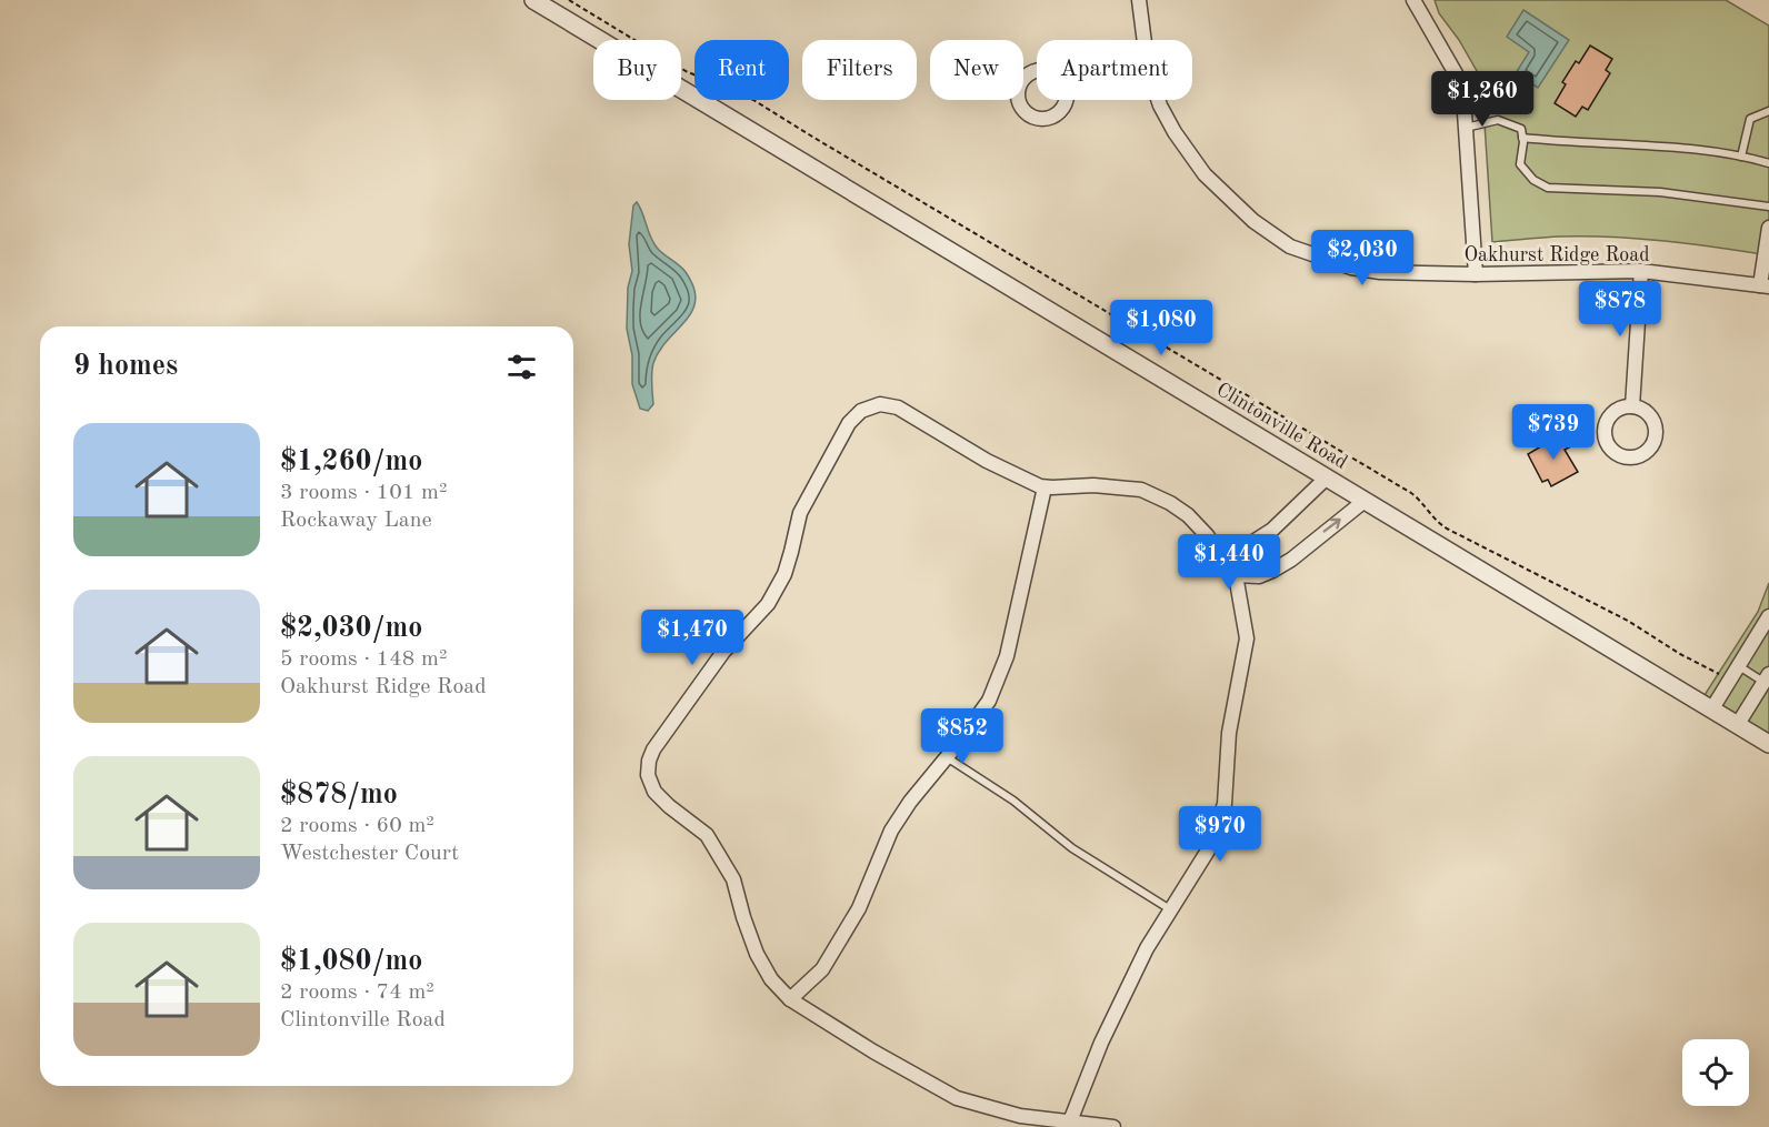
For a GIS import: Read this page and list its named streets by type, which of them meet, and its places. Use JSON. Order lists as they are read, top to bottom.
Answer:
{
  "streets": {
    "street": ["Oakhurst Ridge Road", "Clintonville Road"]
  },
  "page": {
    "chip": [
      "Buy",
      "Rent",
      "Filters",
      "New",
      "Apartment"
    ],
    "price": [
      "$1,260",
      "$2,030",
      "$878",
      "$1,080",
      "$739",
      "$1,440",
      "$1,470",
      "$852",
      "$970"
    ],
    "heading": "9 homes",
    "list": [
      {
        "name": "$1,260/mo",
        "note": "3 rooms · 101 m² · Rockaway Lane"
      },
      {
        "name": "$2,030/mo",
        "note": "5 rooms · 148 m² · Oakhurst Ridge Road"
      },
      {
        "name": "$878/mo",
        "note": "2 rooms · 60 m² · Westchester Court"
      },
      {
        "name": "$1,080/mo",
        "note": "2 rooms · 74 m² · Clintonville Road"
      }
    ]
  }
}
